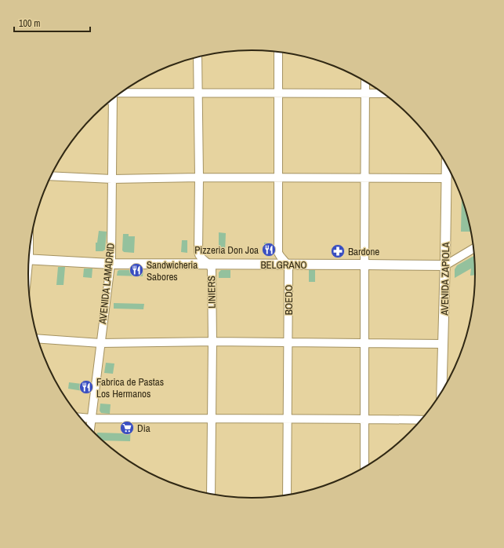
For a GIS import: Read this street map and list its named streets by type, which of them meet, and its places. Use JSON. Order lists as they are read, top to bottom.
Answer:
{
  "streets": {
    "main road": ["BELGRANO", "AVENIDA ZAPIOLA"],
    "street": ["AVENIDA LAMADRID", "LINIERS", "BOEDO"]
  },
  "crossings": [
    ["BELGRANO", "AVENIDA ZAPIOLA"],
    ["BELGRANO", "AVENIDA LAMADRID"],
    ["BELGRANO", "LINIERS"],
    ["BELGRANO", "BOEDO"]
  ],
  "places": {
    "restaurant": ["Pizzeria Don Joa", "Sandwicheria Sabores", "Fabrica de Pastas Los Hermanos"],
    "pharmacy": ["Bardone"],
    "supermarket": ["Dia"]
  },
  "scale_bar": "100 m"
}
